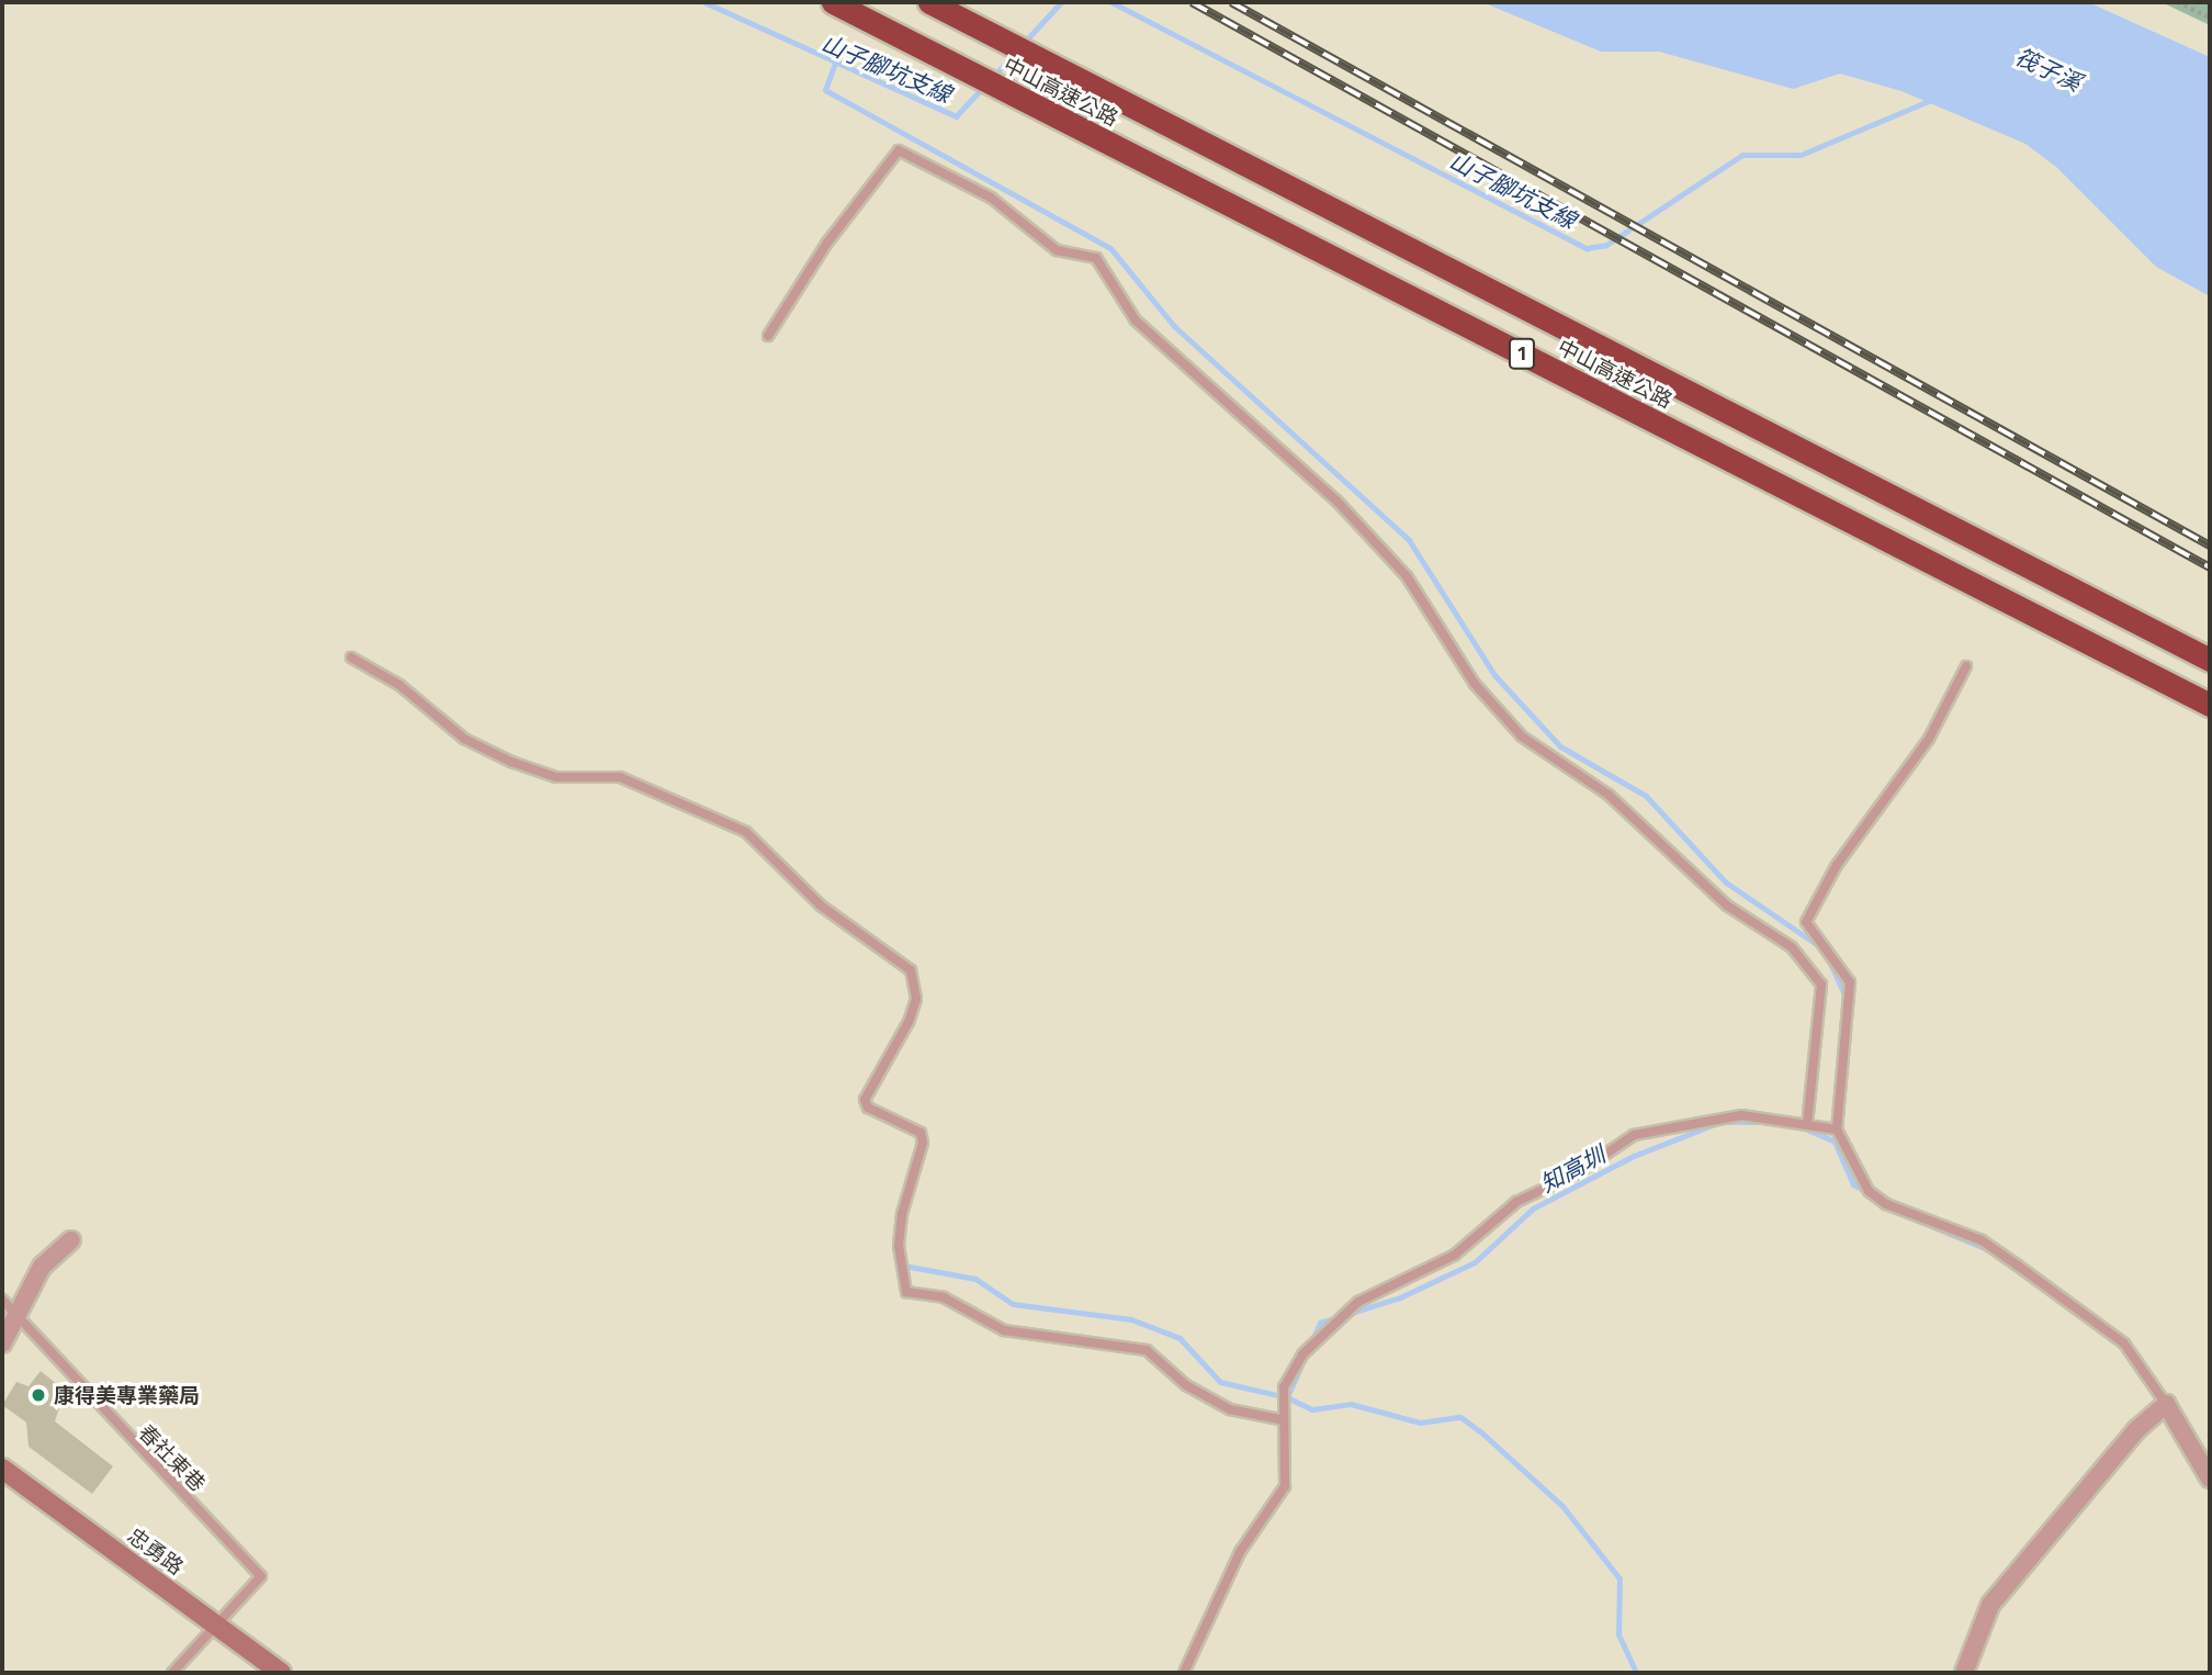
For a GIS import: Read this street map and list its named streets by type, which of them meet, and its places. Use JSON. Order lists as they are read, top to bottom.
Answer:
{
  "streets": {
    "highway": ["中山高速公路", "1"],
    "main road": ["忠勇路"],
    "lane": ["春社東巷"]
  },
  "crossings": [
    ["春社東巷", "忠勇路"]
  ],
  "water": ["山子腳坑支線", "筏子溪", "知高圳"],
  "places": ["康得美專業藥局"]
}
